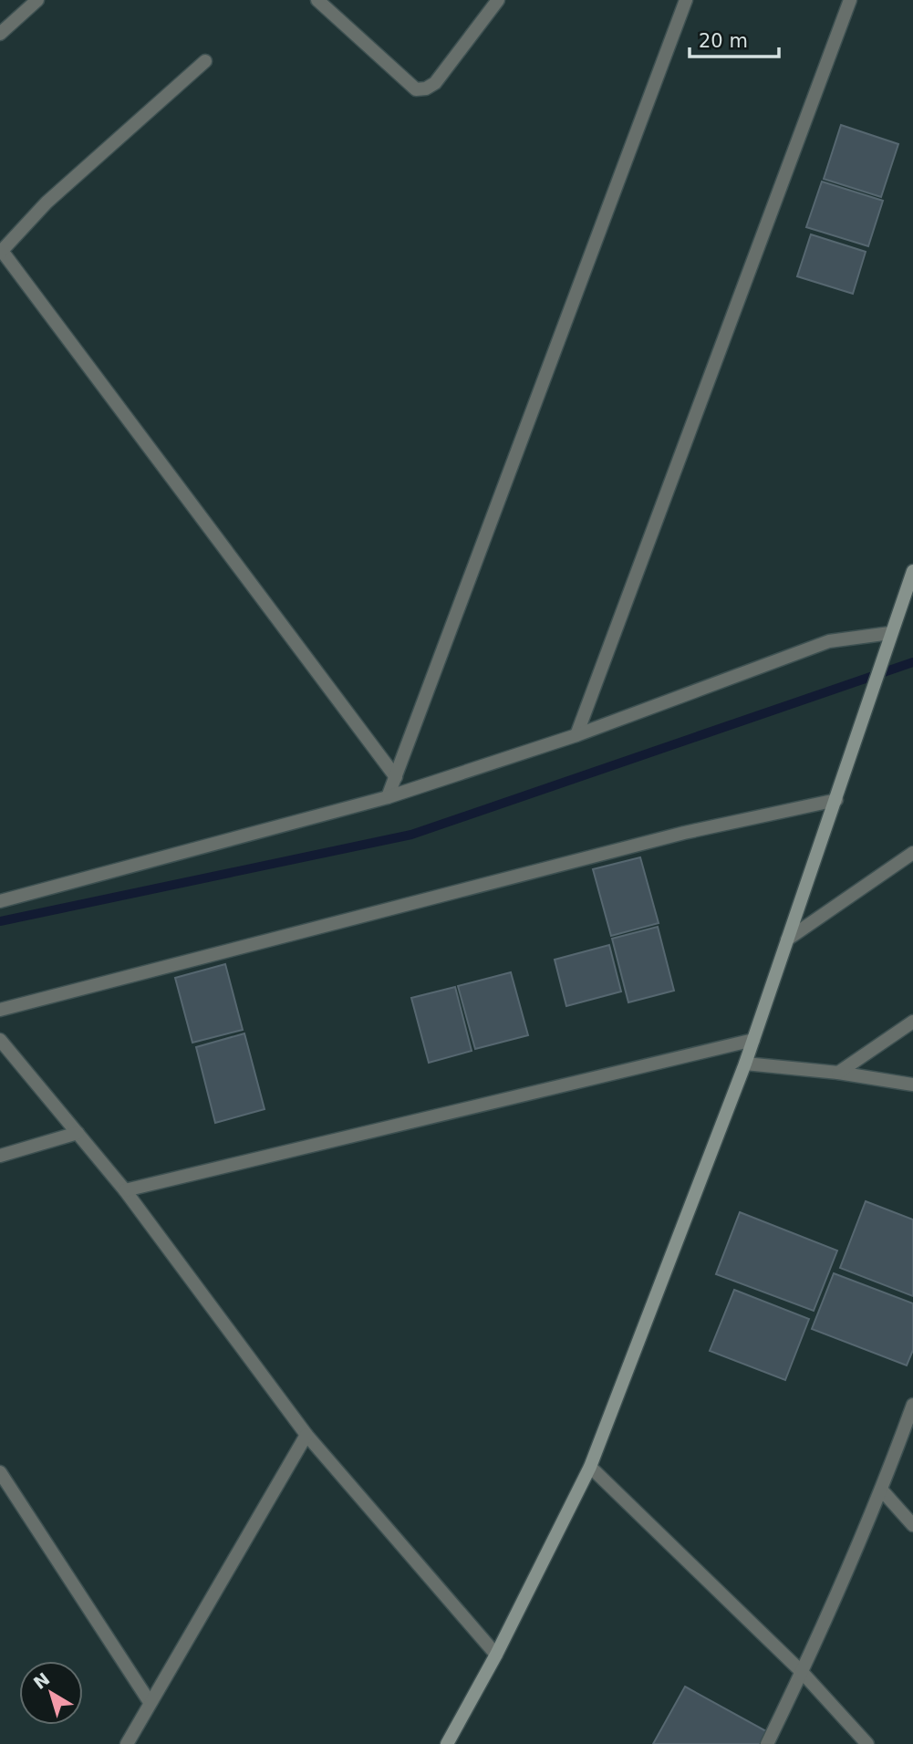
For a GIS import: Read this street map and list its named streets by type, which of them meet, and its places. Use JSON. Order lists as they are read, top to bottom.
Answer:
{
  "scale_bar": "20 m",
  "north": "top left"
}
